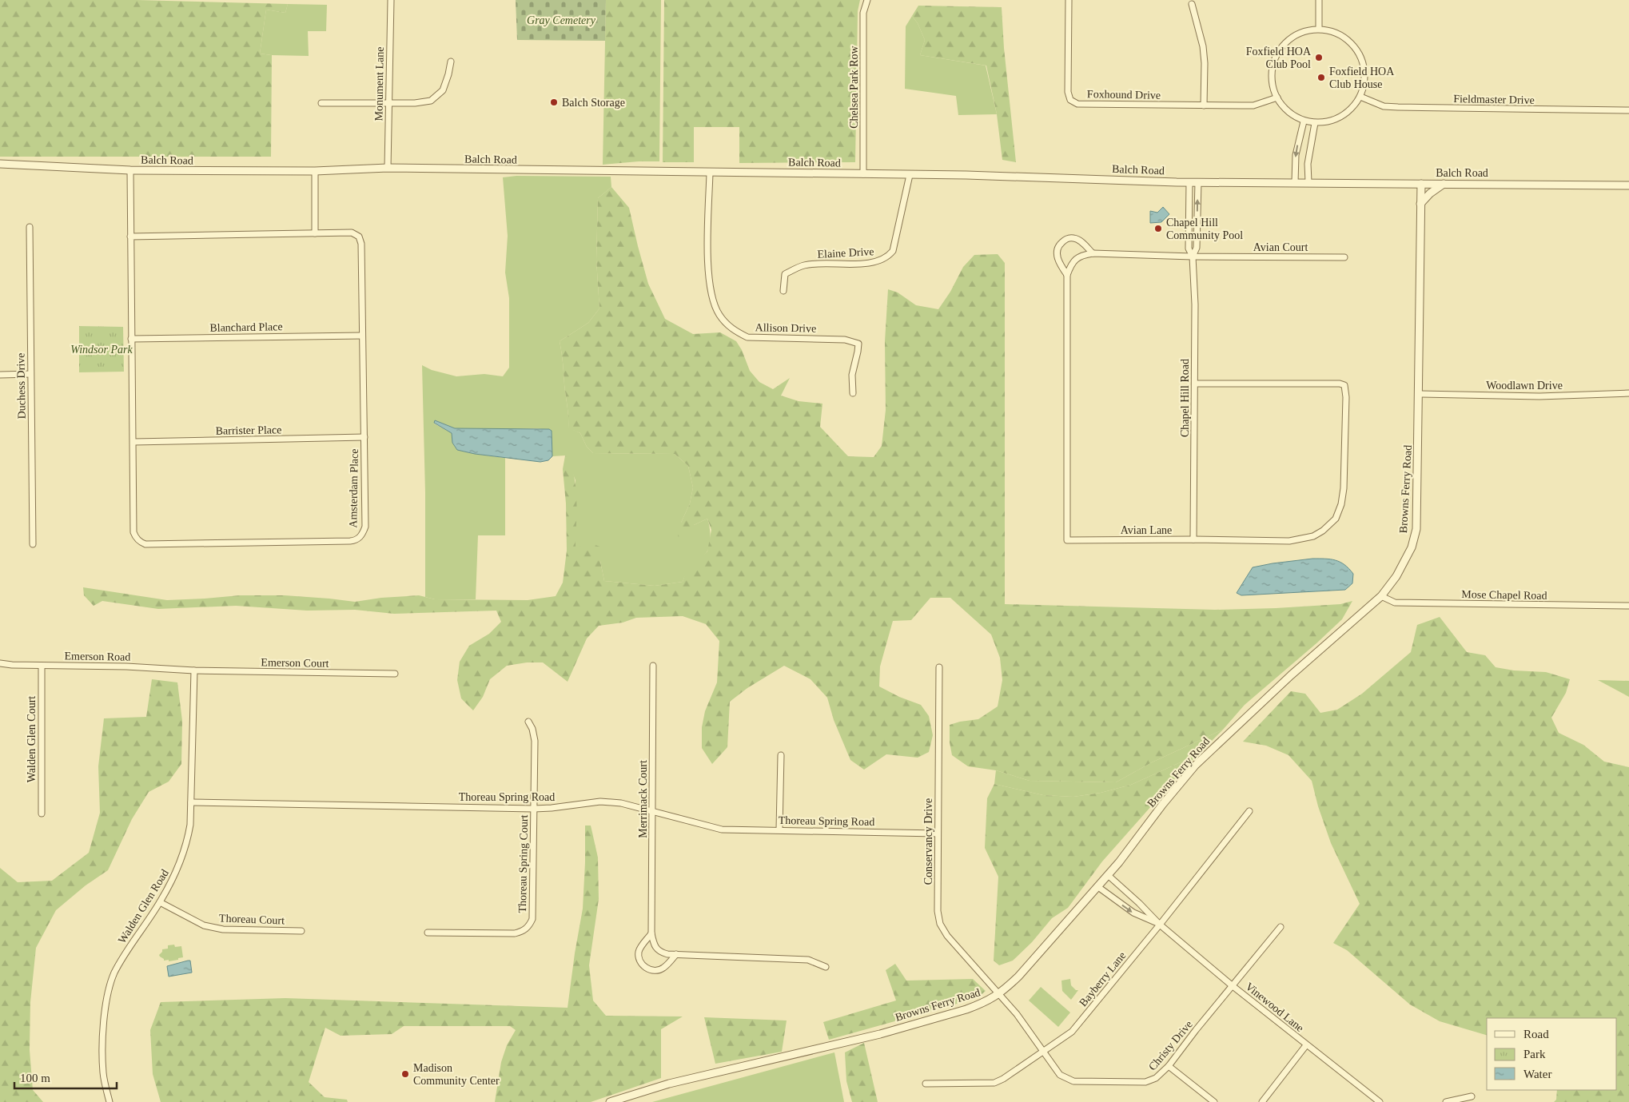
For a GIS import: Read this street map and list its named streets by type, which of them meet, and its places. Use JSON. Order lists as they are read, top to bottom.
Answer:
{
  "streets": {
    "street": [
      "Monument Lane",
      "Chelsea Park Row",
      "Foxhound Drive",
      "Fieldmaster Drive",
      "Balch Road",
      "Avian Court",
      "Elaine Drive",
      "Blanchard Place",
      "Allison Drive",
      "Woodlawn Drive",
      "Duchess Drive",
      "Chapel Hill Road",
      "Barrister Place",
      "Amsterdam Place",
      "Browns Ferry Road",
      "Avian Lane",
      "Mose Chapel Road",
      "Emerson Road",
      "Emerson Court",
      "Walden Glen Court",
      "Thoreau Spring Road",
      "Merrimack Court",
      "Conservancy Drive",
      "Thoreau Spring Court",
      "Walden Glen Road",
      "Thoreau Court",
      "Bayberry Lane",
      "Vinewood Lane",
      "Christy Drive"
    ]
  },
  "crossings": [
    ["Monument Lane", "Balch Road"],
    ["Chelsea Park Row", "Balch Road"],
    ["Foxhound Drive", "Fieldmaster Drive"],
    ["Balch Road", "Elaine Drive"],
    ["Balch Road", "Allison Drive"],
    ["Balch Road", "Chapel Hill Road"],
    ["Balch Road", "Amsterdam Place"],
    ["Balch Road", "Browns Ferry Road"],
    ["Avian Court", "Chapel Hill Road"],
    ["Blanchard Place", "Amsterdam Place"],
    ["Woodlawn Drive", "Browns Ferry Road"],
    ["Chapel Hill Road", "Avian Lane"],
    ["Barrister Place", "Amsterdam Place"],
    ["Browns Ferry Road", "Mose Chapel Road"],
    ["Browns Ferry Road", "Conservancy Drive"],
    ["Browns Ferry Road", "Vinewood Lane"],
    ["Browns Ferry Road", "Christy Drive"],
    ["Emerson Road", "Emerson Court"],
    ["Emerson Road", "Walden Glen Court"],
    ["Emerson Road", "Walden Glen Road"],
    ["Emerson Court", "Walden Glen Road"],
    ["Thoreau Spring Road", "Merrimack Court"],
    ["Thoreau Spring Road", "Conservancy Drive"],
    ["Thoreau Spring Road", "Thoreau Spring Court"],
    ["Thoreau Spring Road", "Walden Glen Road"],
    ["Conservancy Drive", "Christy Drive"],
    ["Walden Glen Road", "Thoreau Court"],
    ["Bayberry Lane", "Vinewood Lane"],
    ["Bayberry Lane", "Christy Drive"],
    ["Vinewood Lane", "Christy Drive"]
  ],
  "parks": ["Gray Cemetery", "Windsor Park"],
  "places": [
    "Foxfield HOA Club Pool",
    "Foxfield HOA Club House",
    "Balch Storage",
    "Chapel Hill Community Pool",
    "Madison Community Center"
  ],
  "legend": ["Road", "Park", "Water"],
  "scale_bar": "100 m"
}
